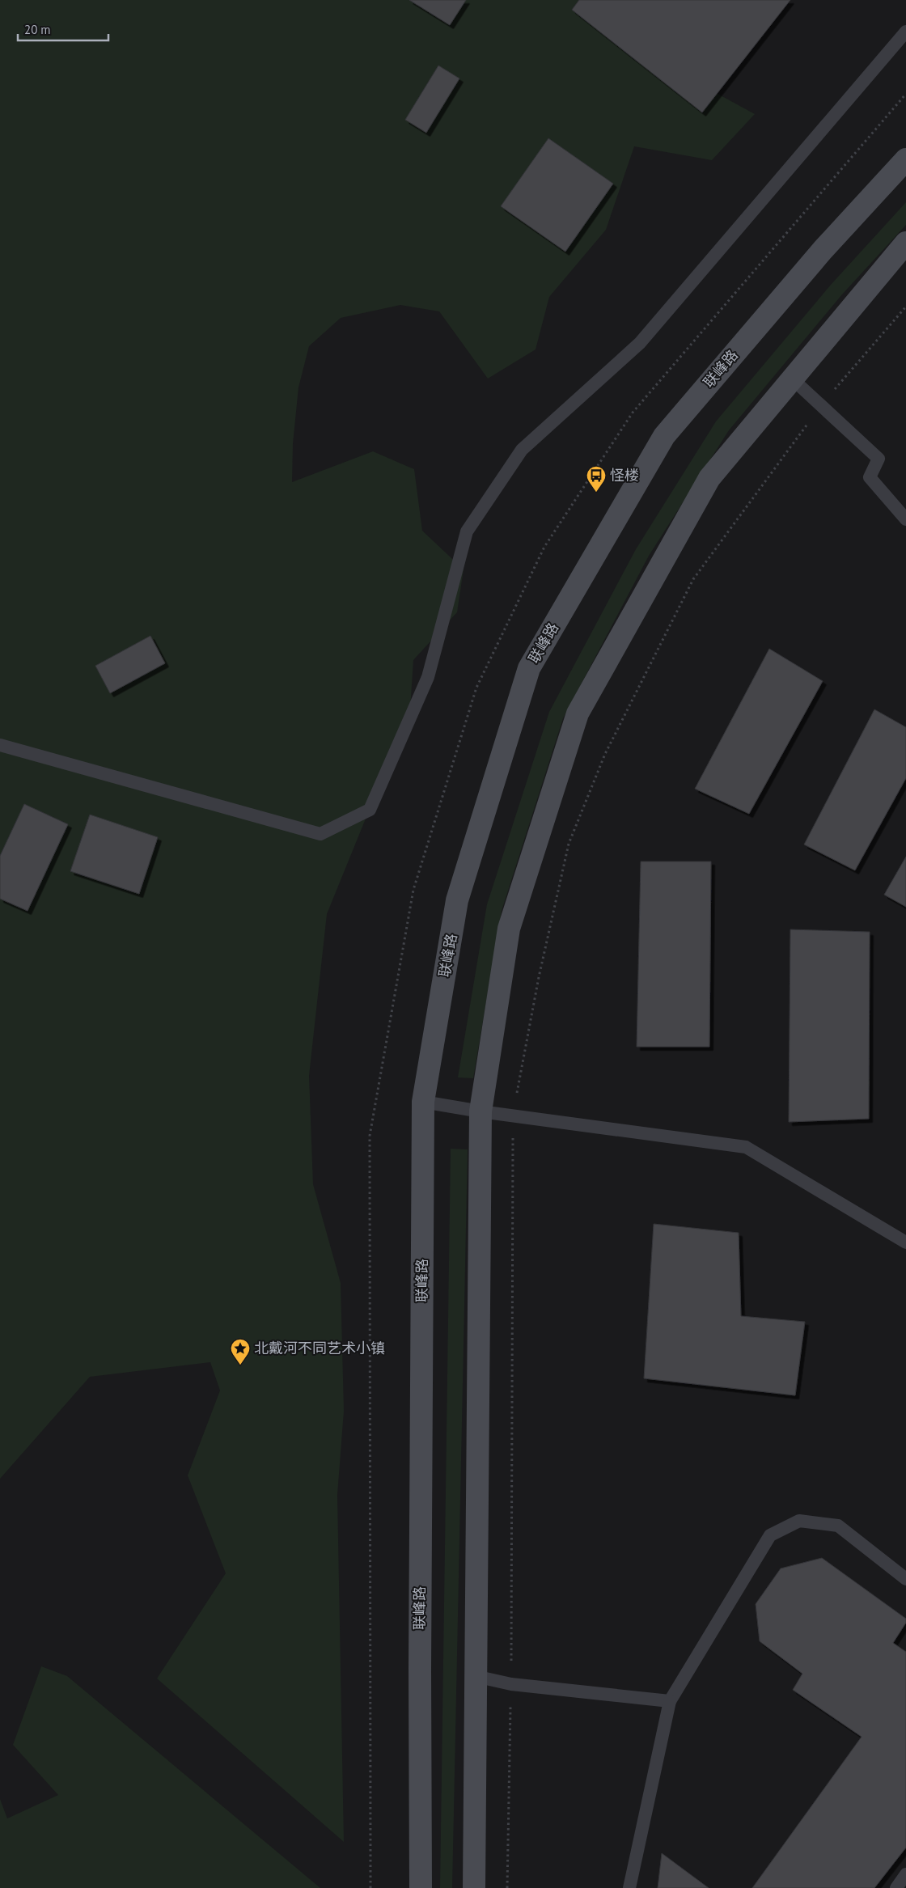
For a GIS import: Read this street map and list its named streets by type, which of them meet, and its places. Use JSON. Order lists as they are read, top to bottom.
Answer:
{
  "streets": {
    "main road": ["联峰路"]
  },
  "places": {
    "bus stop": ["怪楼"],
    "place": ["北戴河不同艺术小镇"]
  },
  "scale_bar": "20 m"
}
